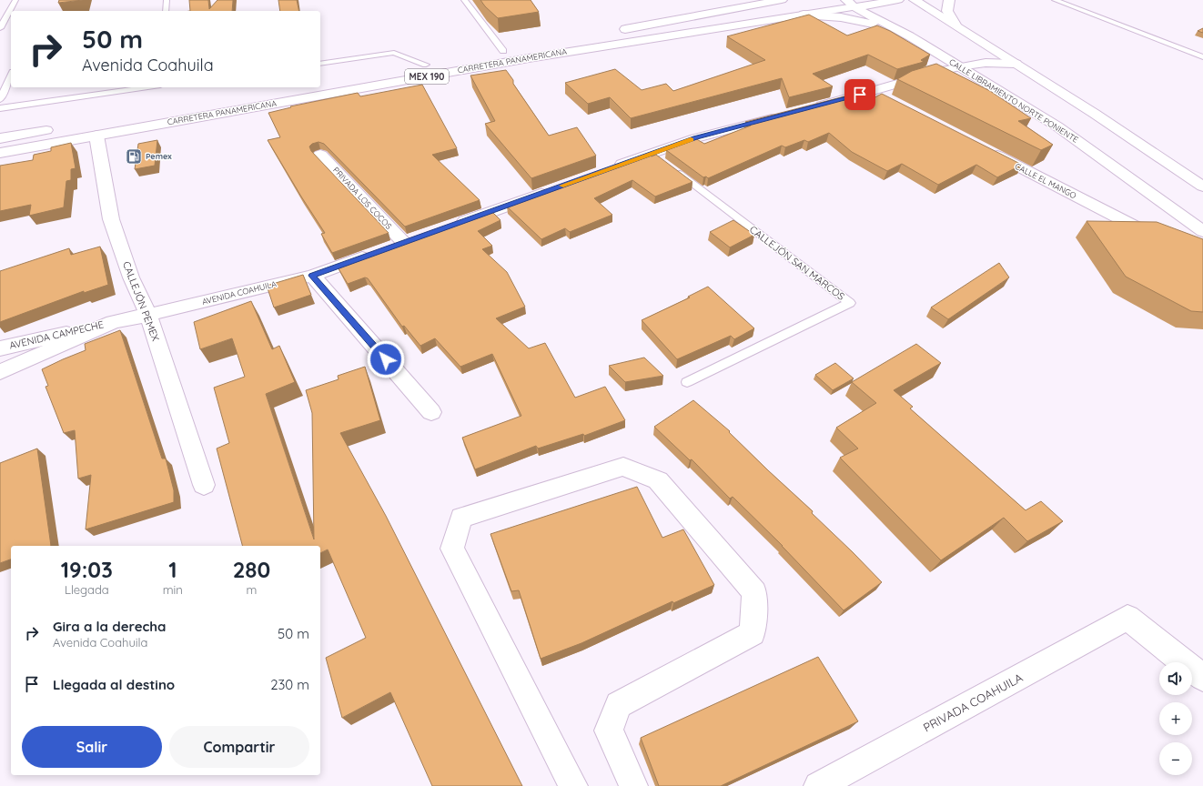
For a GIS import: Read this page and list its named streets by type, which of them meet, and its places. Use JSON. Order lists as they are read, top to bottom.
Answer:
{
  "streets": {
    "main road": [
      "CARRETERA PANAMERICANA",
      "MEX 190",
      "CALLE LIBRAMIENTO NORTE PONIENTE",
      "CALLE EL MANGO",
      "PRIVADA LOS COCOS",
      "AVENIDA COAHUILA",
      "CALLEJÓN PEMEX",
      "AVENIDA CAMPECHE",
      "PRIVADA COAHUILA"
    ],
    "lane": ["CALLEJÓN SAN MARCOS"]
  },
  "crossings": [
    ["CARRETERA PANAMERICANA", "MEX 190"],
    ["CARRETERA PANAMERICANA", "CALLE LIBRAMIENTO NORTE PONIENTE"],
    ["CARRETERA PANAMERICANA", "CALLEJÓN PEMEX"],
    ["MEX 190", "CALLE LIBRAMIENTO NORTE PONIENTE"],
    ["PRIVADA LOS COCOS", "AVENIDA COAHUILA"],
    ["AVENIDA COAHUILA", "CALLEJÓN PEMEX"],
    ["AVENIDA COAHUILA", "AVENIDA CAMPECHE"]
  ],
  "places": {
    "fuel station": ["Pemex"]
  },
  "page": {
    "turn": ["50 m", "Avenida Coahuila"],
    "eta": [
      "19:03",
      "Llegada",
      "1",
      "min",
      "280",
      "m"
    ],
    "list": [
      {
        "name": "Gira a la derecha",
        "note": "Avenida Coahuila",
        "value": "50 m"
      },
      {
        "name": "Llegada al destino",
        "value": "230 m"
      }
    ],
    "map_buttons": ["+", "−"],
    "buttons": ["Salir", "Compartir"]
  }
}
